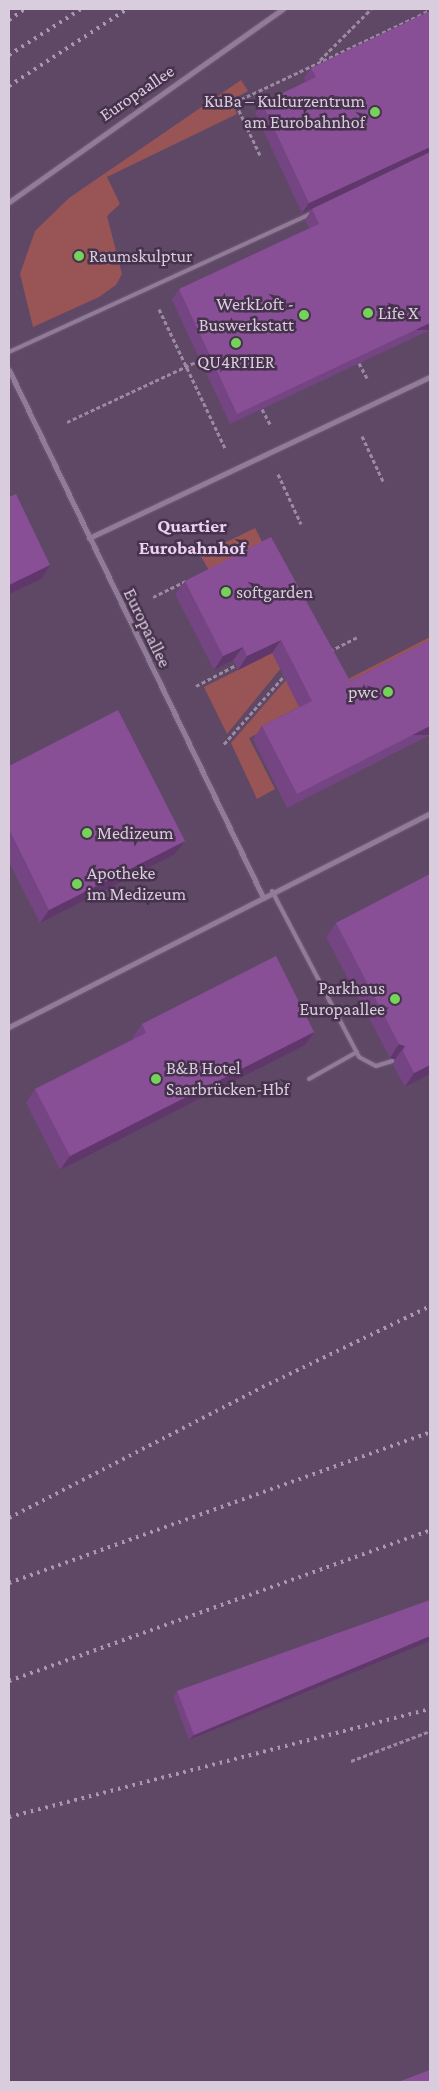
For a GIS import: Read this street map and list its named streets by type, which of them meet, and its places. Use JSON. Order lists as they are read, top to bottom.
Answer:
{
  "streets": {
    "street": ["Europaallee"]
  },
  "districts": ["Quartier Eurobahnhof"],
  "places": [
    "KuBa – Kulturzentrum am Eurobahnhof",
    "Raumskulptur",
    "Life X",
    "WerkLoft - Buswerkstatt",
    "QU4RTIER",
    "softgarden",
    "pwc",
    "Medizeum",
    "Apotheke im Medizeum",
    "Parkhaus Europaallee",
    "B&B Hotel Saarbrücken-Hbf"
  ]
}
